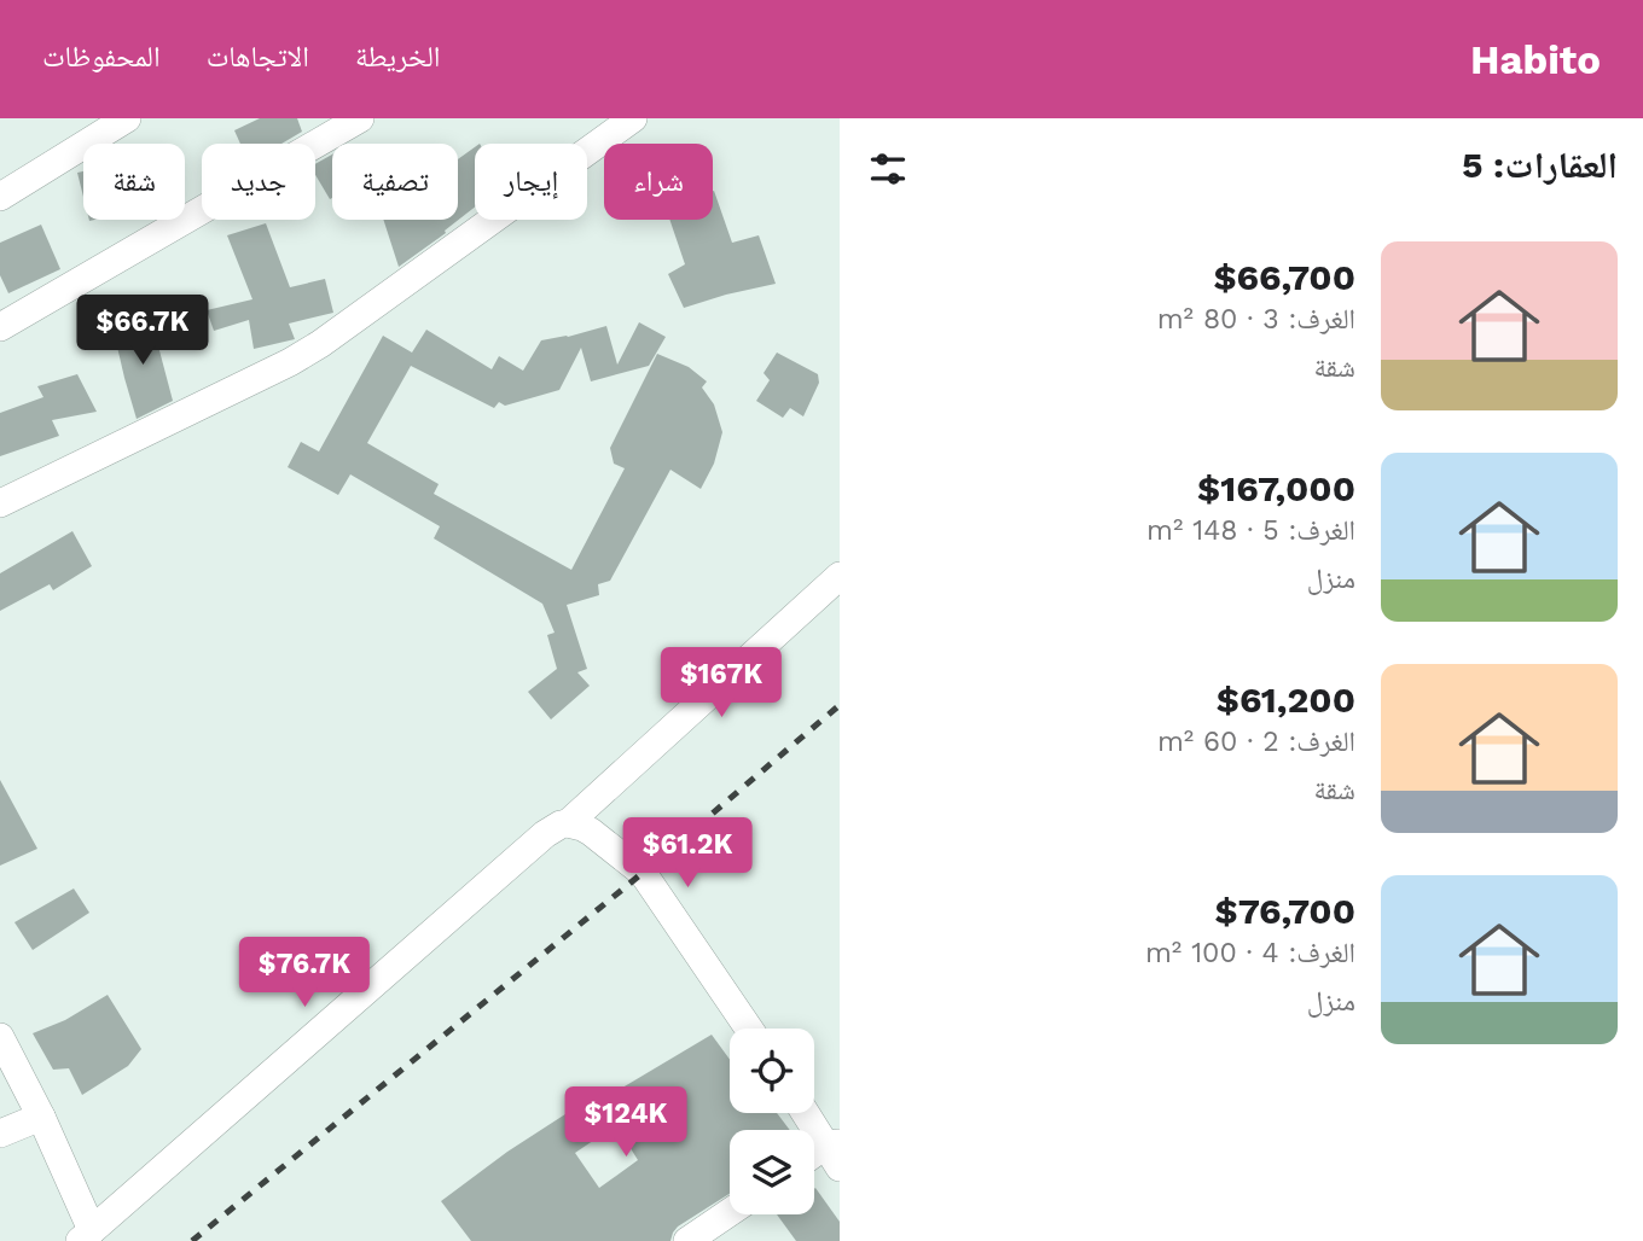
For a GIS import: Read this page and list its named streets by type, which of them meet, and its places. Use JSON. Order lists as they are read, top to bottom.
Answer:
{
  "page": {
    "header": "Habito",
    "nav": ["الخريطة", "الاتجاهات", "المحفوظات"],
    "heading": "العقارات: 5",
    "chip": [
      "شراء",
      "إيجار",
      "تصفية",
      "جديد",
      "شقة"
    ],
    "list": [
      {
        "name": "$66,700",
        "note": "الغرف: 3 · 80 m² · شقة"
      },
      {
        "name": "$167,000",
        "note": "الغرف: 5 · 148 m² · منزل"
      },
      {
        "name": "$61,200",
        "note": "الغرف: 2 · 60 m² · شقة"
      },
      {
        "name": "$76,700",
        "note": "الغرف: 4 · 100 m² · منزل"
      }
    ],
    "price": [
      "$66.7K",
      "$167K",
      "$61.2K",
      "$76.7K",
      "$124K"
    ]
  }
}
